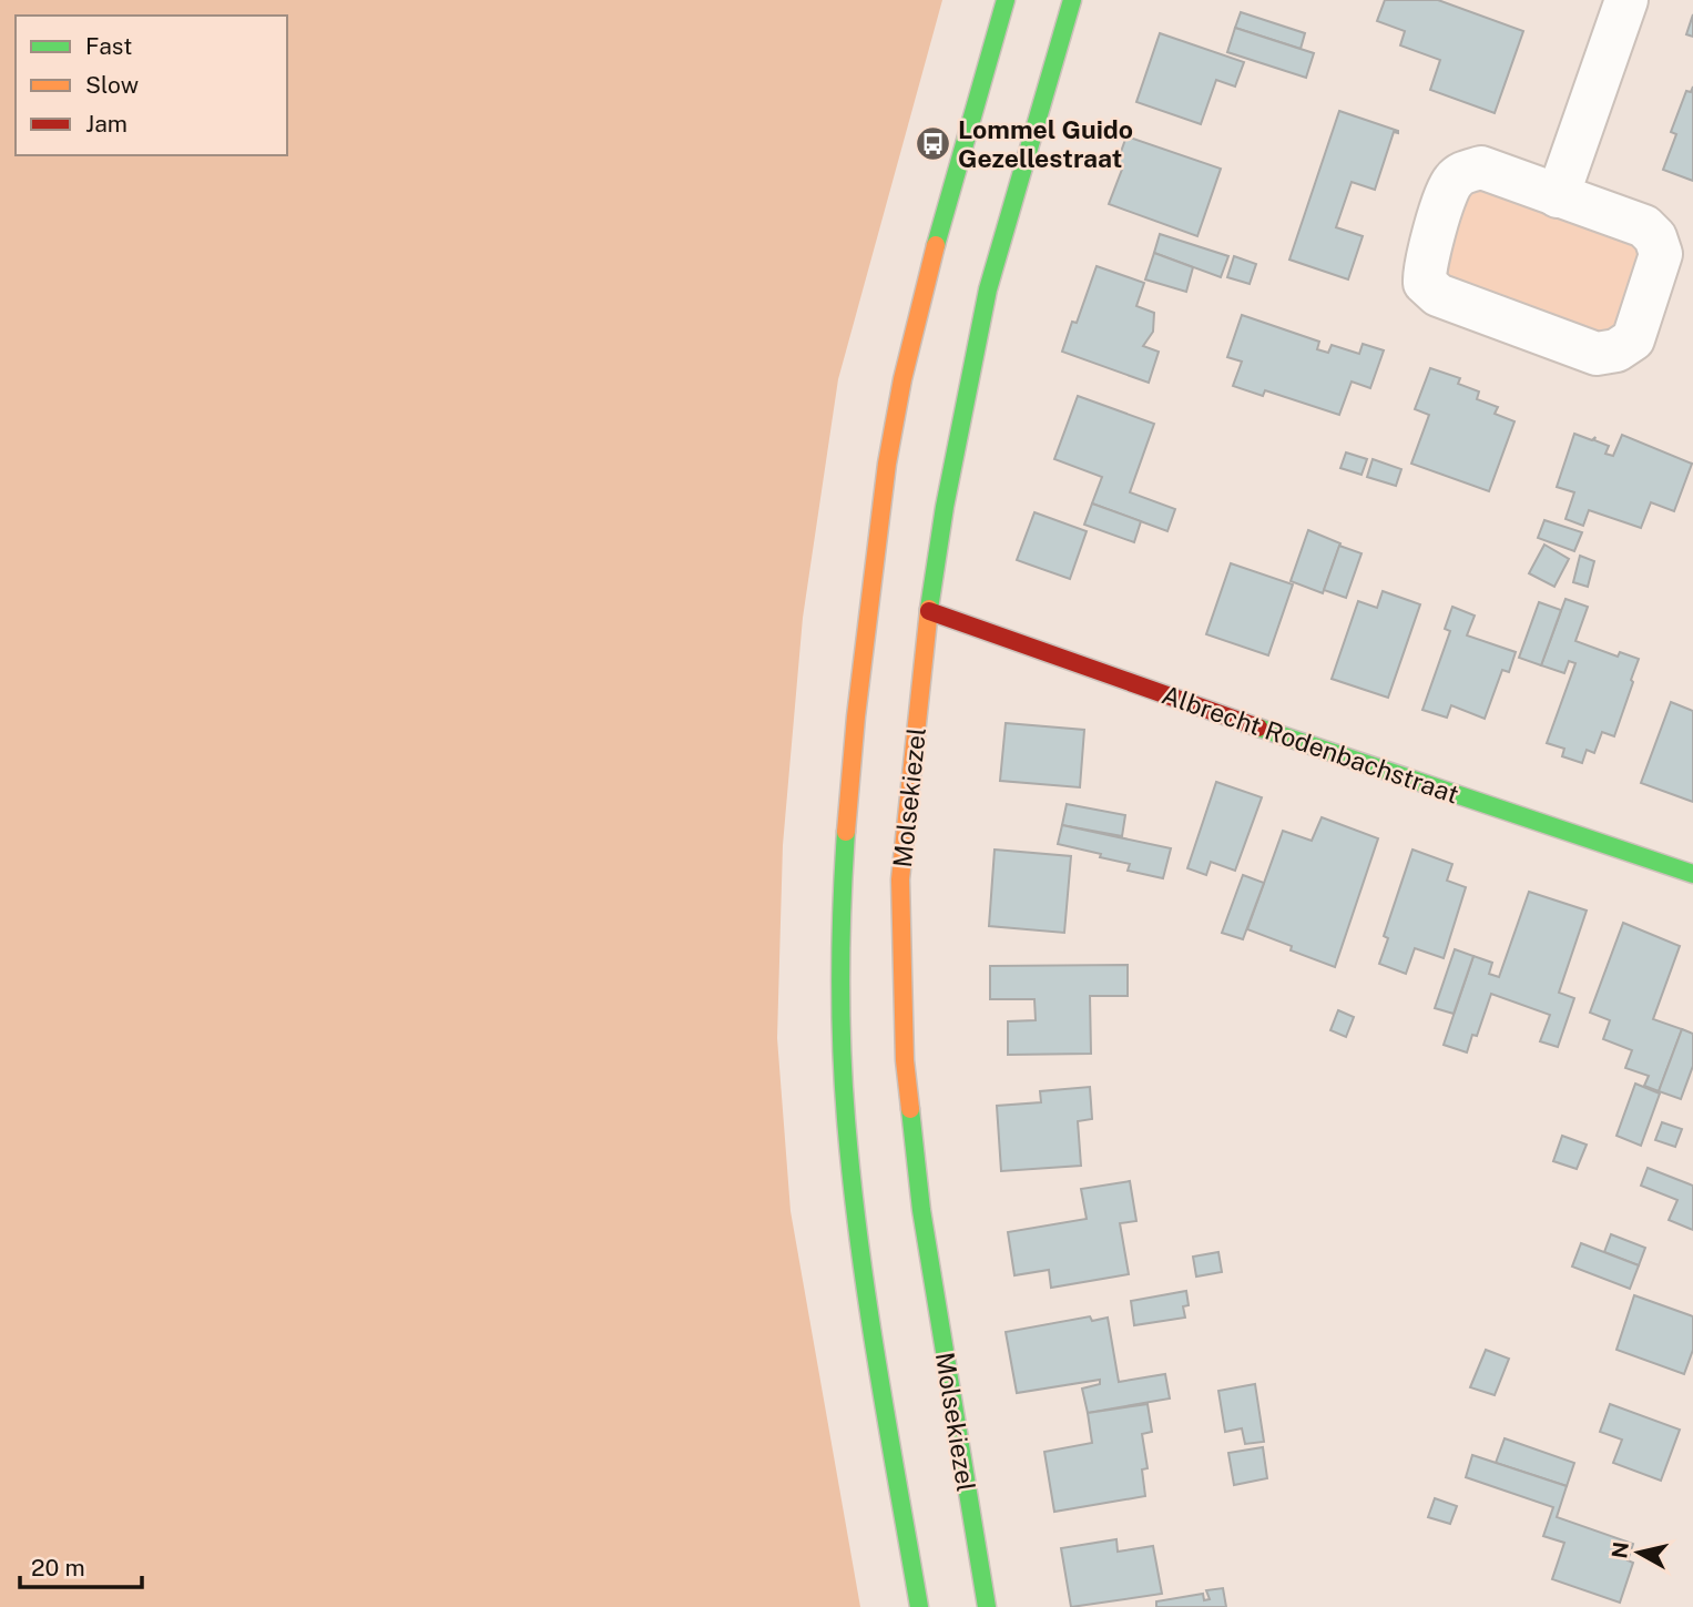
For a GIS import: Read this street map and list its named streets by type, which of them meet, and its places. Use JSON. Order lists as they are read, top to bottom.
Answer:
{
  "streets": {
    "street": ["Albrecht Rodenbachstraat", "Molsekiezel"]
  },
  "crossings": [
    ["Albrecht Rodenbachstraat", "Molsekiezel"]
  ],
  "places": {
    "bus stop": ["Lommel Guido Gezellestraat"]
  },
  "legend": ["Fast", "Slow", "Jam"],
  "scale_bar": "20 m",
  "north": "left"
}
